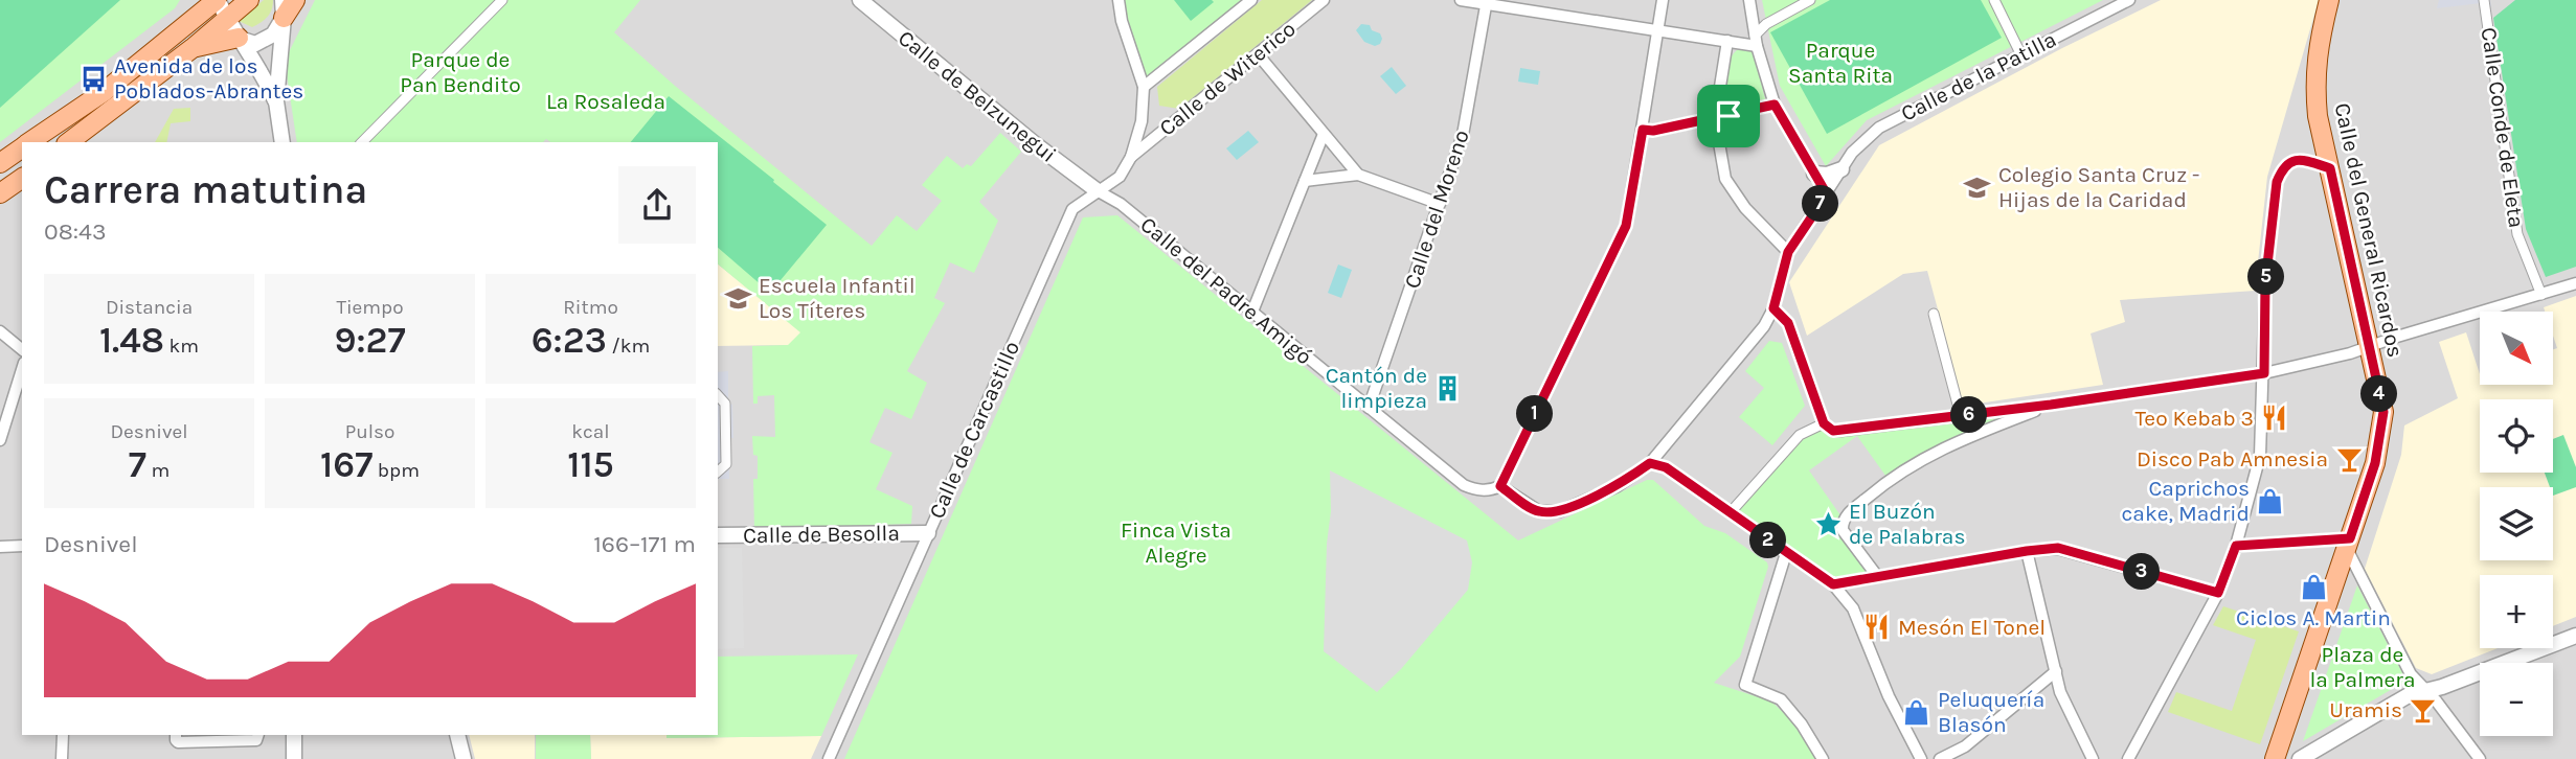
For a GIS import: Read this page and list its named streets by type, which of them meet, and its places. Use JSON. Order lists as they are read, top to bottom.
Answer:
{
  "streets": {
    "main road": ["Calle del General Ricardos"],
    "street": [
      "Calle de la Patilla",
      "Calle de Witerico",
      "Calle de Belzunegui",
      "Calle Conde de Eleta",
      "Calle del Moreno",
      "Calle del Padre Amigó",
      "Calle de Carcastillo",
      "Calle de Besolla"
    ]
  },
  "crossings": [
    ["Calle de Witerico", "Calle de Carcastillo"],
    ["Calle de Belzunegui", "Calle del Padre Amigó"],
    ["Calle de Belzunegui", "Calle de Carcastillo"],
    ["Calle del Moreno", "Calle del Padre Amigó"],
    ["Calle del Padre Amigó", "Calle de Carcastillo"],
    ["Calle de Carcastillo", "Calle de Besolla"]
  ],
  "parks": [
    "Parque Santa Rita",
    "Parque de Pan Bendito",
    "La Rosaleda",
    "Finca Vista Alegre",
    "Plaza de la Palmera"
  ],
  "places": {
    "bus stop": ["Avenida de los Poblados-Abrantes"],
    "school or university": ["Colegio Santa Cruz - Hijas de la Caridad", "Escuela Infantil Los Títeres"],
    "building": ["Cantón de limpieza"],
    "restaurant": ["Teo Kebab 3", "Mesón El Tonel"],
    "bar": ["Disco Pab Amnesia", "Uramis"],
    "shop": ["Caprichos cake, Madrid", "Ciclos A. Martin", "Peluquería Blasón"],
    "place": ["El Buzón de Palabras"]
  },
  "north": "bottom right",
  "page": {
    "heading": ["Carrera matutina", "08:43"],
    "pins": [
      "7",
      "5",
      "4",
      "1",
      "6",
      "2",
      "3"
    ],
    "stats": [
      ["Distancia", "1.48 km"],
      ["Tiempo", "9:27"],
      ["Ritmo", "6:23 /km"],
      ["Desnivel", "7 m"],
      ["Pulso", "167 bpm"],
      ["kcal", "115"]
    ],
    "map_buttons": ["+", "−"],
    "chart": ["Desnivel", "166–171 m"]
  }
}
